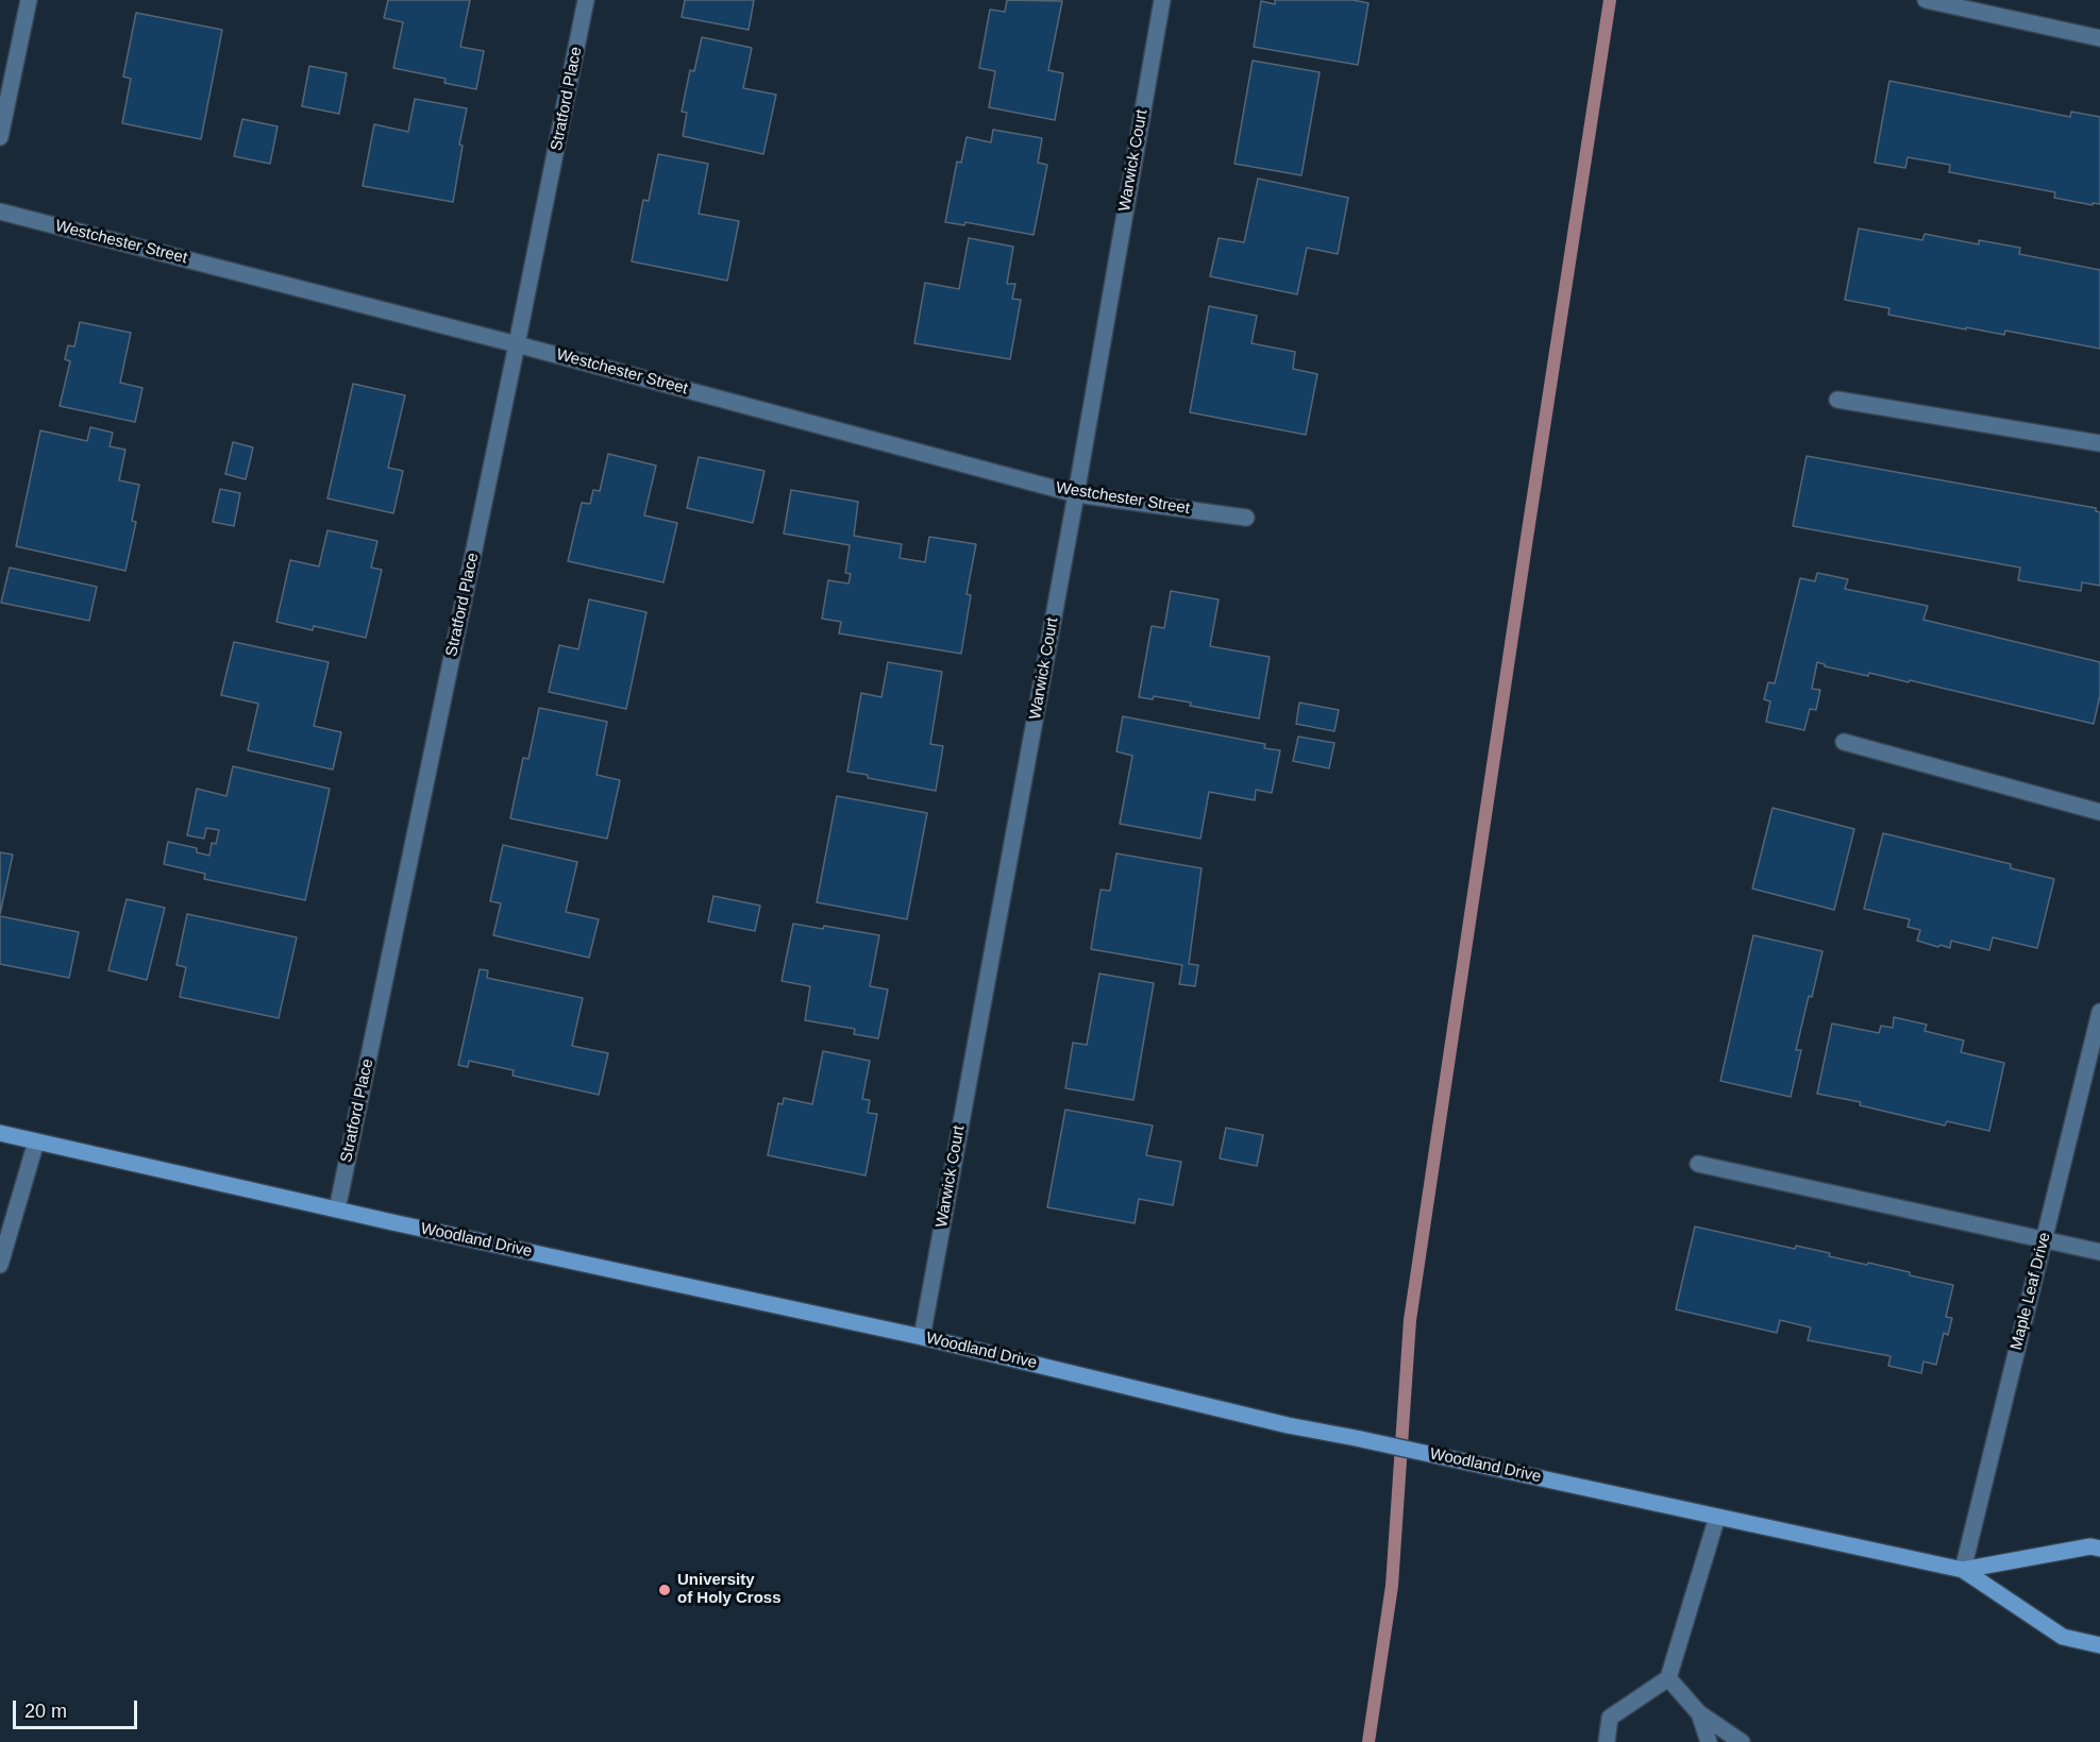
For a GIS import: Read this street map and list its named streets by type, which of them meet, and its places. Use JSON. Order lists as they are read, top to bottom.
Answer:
{
  "streets": {
    "main road": ["Woodland Drive"],
    "street": [
      "Stratford Place",
      "Warwick Court",
      "Westchester Street",
      "Maple Leaf Drive"
    ]
  },
  "crossings": [
    ["Stratford Place", "Westchester Street"],
    ["Stratford Place", "Woodland Drive"],
    ["Warwick Court", "Westchester Street"],
    ["Warwick Court", "Woodland Drive"],
    ["Woodland Drive", "Maple Leaf Drive"]
  ],
  "places": ["University of Holy Cross"],
  "scale_bar": "20 m"
}
